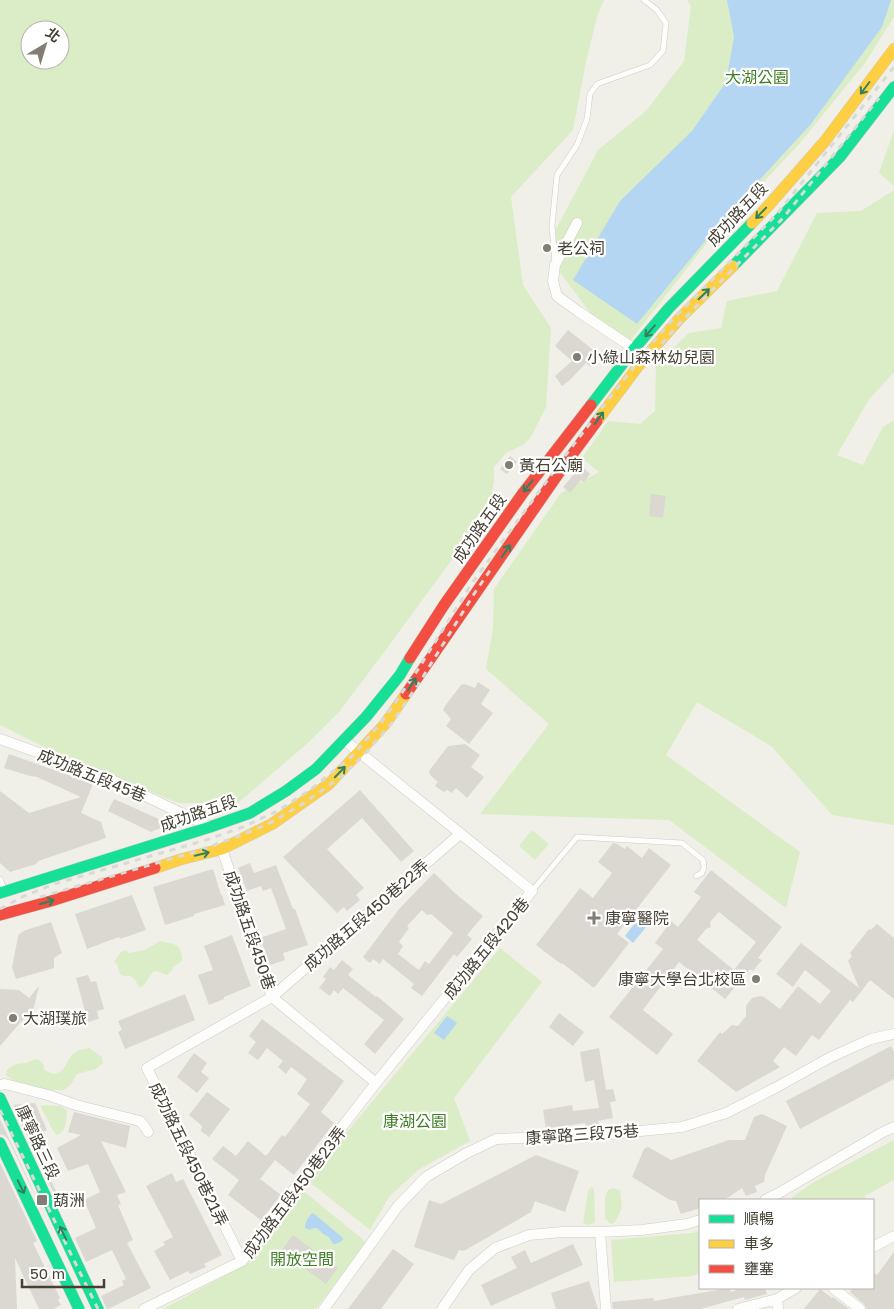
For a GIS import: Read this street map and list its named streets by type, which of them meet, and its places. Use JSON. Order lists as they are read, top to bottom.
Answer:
{
  "streets": {
    "main road": ["成功路五段", "康寧路三段"],
    "street": [
      "成功路五段45巷",
      "成功路五段450巷22弄",
      "成功路五段450巷",
      "成功路五段420巷",
      "康寧路三段75巷",
      "成功路五段450巷21弄",
      "成功路五段450巷23弄"
    ]
  },
  "crossings": [
    ["成功路五段", "成功路五段45巷"],
    ["成功路五段", "成功路五段450巷"],
    ["成功路五段", "成功路五段420巷"],
    ["成功路五段450巷22弄", "成功路五段450巷"],
    ["成功路五段450巷22弄", "成功路五段420巷"],
    ["成功路五段450巷22弄", "成功路五段450巷21弄"],
    ["成功路五段450巷", "成功路五段420巷"],
    ["成功路五段450巷", "成功路五段450巷21弄"],
    ["成功路五段450巷", "成功路五段450巷23弄"],
    ["成功路五段420巷", "成功路五段450巷23弄"],
    ["成功路五段450巷21弄", "成功路五段450巷23弄"]
  ],
  "parks": ["大湖公園", "康湖公園", "開放空間"],
  "places": {
    "other": [
      "老公祠",
      "小綠山森林幼兒園",
      "黃石公廟",
      "康寧大學台北校區",
      "大湖璞旅"
    ],
    "health": ["康寧醫院"],
    "transit": ["葫洲"]
  },
  "legend": ["順暢", "車多", "壅塞"],
  "scale_bar": "50 m",
  "north": "top right"
}
